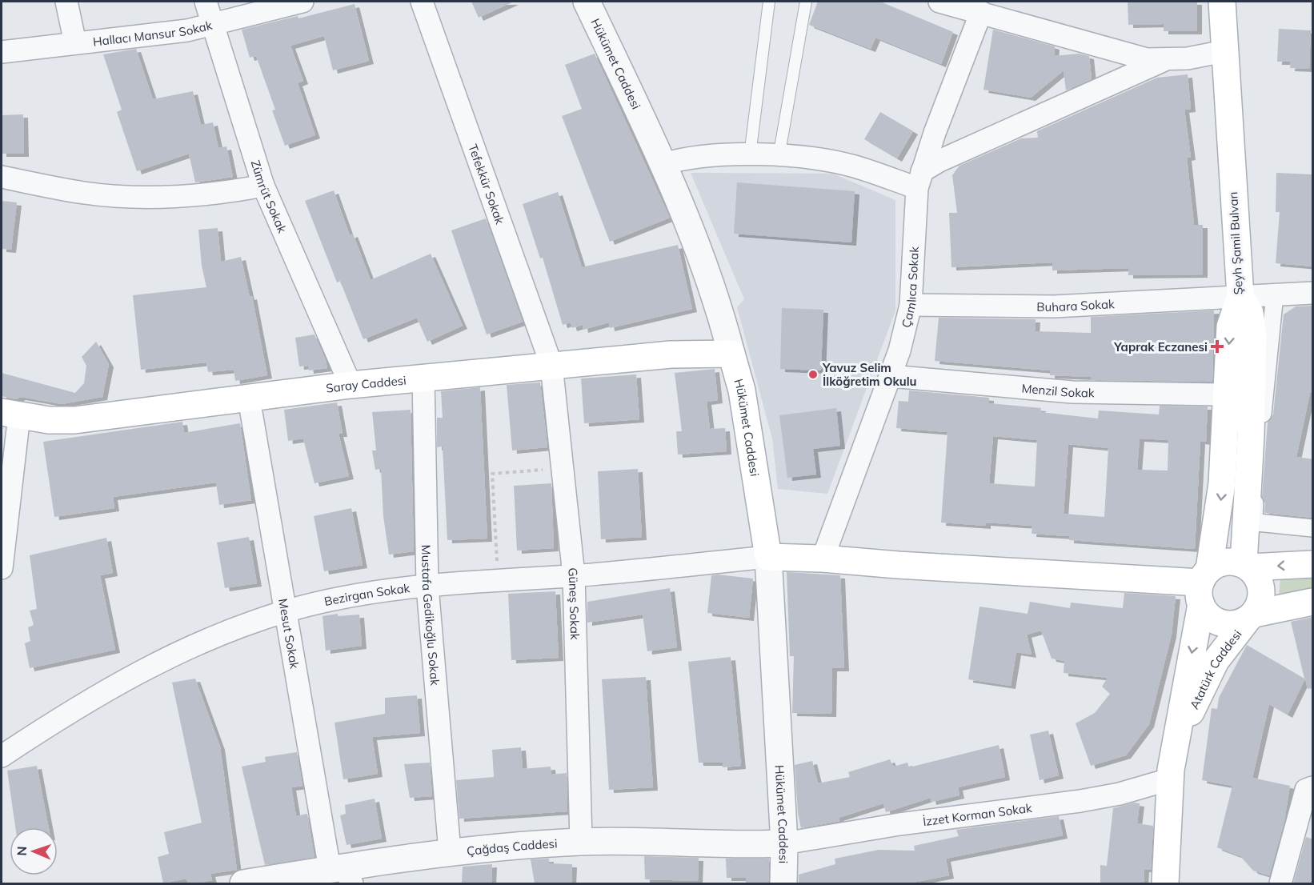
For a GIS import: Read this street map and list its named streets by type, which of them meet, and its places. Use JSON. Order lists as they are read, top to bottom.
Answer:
{
  "streets": {
    "main road": [
      "Hükümet Caddesi",
      "Şeyh Şamil Bulvarı",
      "Saray Caddesi",
      "Atatürk Caddesi"
    ],
    "street": [
      "Hallacı Mansur Sokak",
      "Tefekkür Sokak",
      "Zümrüt Sokak",
      "Çamlıca Sokak",
      "Buhara Sokak",
      "Menzil Sokak",
      "Bezirgan Sokak",
      "Güneş Sokak",
      "Mustafa Gedikoğlu Sokak",
      "Mesut Sokak",
      "İzzet Korman Sokak",
      "Çağdaş Caddesi"
    ]
  },
  "crossings": [
    ["Hallacı Mansur Sokak", "Zümrüt Sokak"],
    ["Hükümet Caddesi", "Saray Caddesi"],
    ["Hükümet Caddesi", "Bezirgan Sokak"],
    ["Hükümet Caddesi", "İzzet Korman Sokak"],
    ["Hükümet Caddesi", "Çağdaş Caddesi"],
    ["Tefekkür Sokak", "Saray Caddesi"],
    ["Tefekkür Sokak", "Güneş Sokak"],
    ["Zümrüt Sokak", "Saray Caddesi"],
    ["Şeyh Şamil Bulvarı", "Buhara Sokak"],
    ["Şeyh Şamil Bulvarı", "Menzil Sokak"],
    ["Şeyh Şamil Bulvarı", "Atatürk Caddesi"],
    ["Çamlıca Sokak", "Buhara Sokak"],
    ["Çamlıca Sokak", "Menzil Sokak"],
    ["Saray Caddesi", "Güneş Sokak"],
    ["Saray Caddesi", "Mustafa Gedikoğlu Sokak"],
    ["Saray Caddesi", "Mesut Sokak"],
    ["Bezirgan Sokak", "Güneş Sokak"],
    ["Bezirgan Sokak", "Mustafa Gedikoğlu Sokak"],
    ["Bezirgan Sokak", "Mesut Sokak"],
    ["Güneş Sokak", "Çağdaş Caddesi"],
    ["Mustafa Gedikoğlu Sokak", "Çağdaş Caddesi"],
    ["Mesut Sokak", "Çağdaş Caddesi"],
    ["Atatürk Caddesi", "İzzet Korman Sokak"],
    ["İzzet Korman Sokak", "Çağdaş Caddesi"]
  ],
  "places": {
    "health": ["Yaprak Eczanesi"],
    "other": ["Yavuz Selim İlköğretim Okulu"]
  },
  "north": "left"
}
